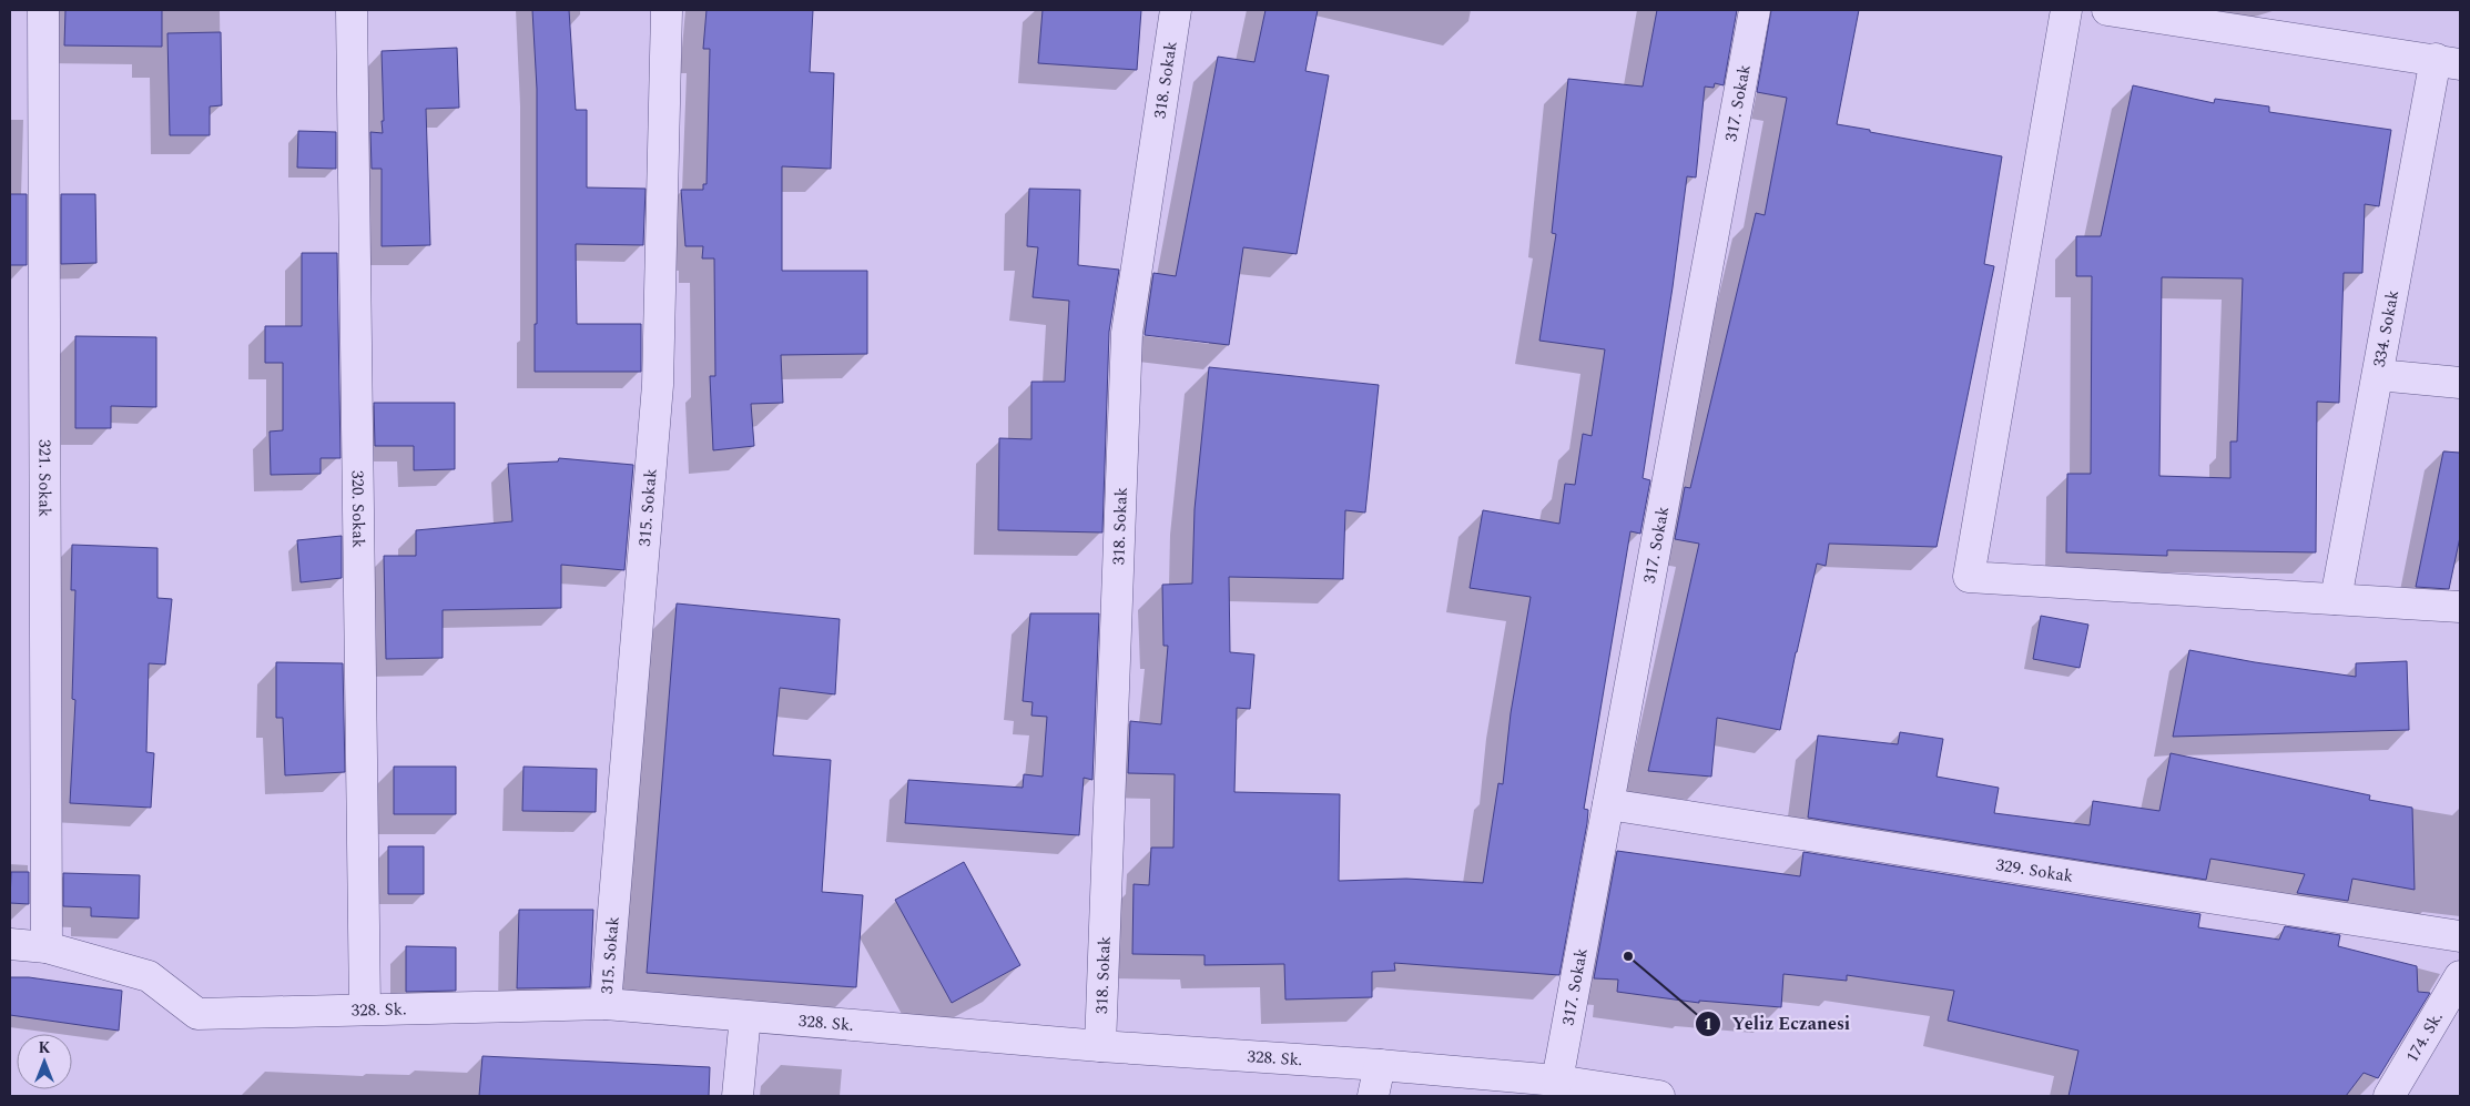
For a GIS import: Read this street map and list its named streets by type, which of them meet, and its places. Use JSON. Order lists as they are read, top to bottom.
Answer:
{
  "streets": {
    "street": [
      "318. Sokak",
      "317. Sokak",
      "334. Sokak",
      "321. Sokak",
      "315. Sokak",
      "320. Sokak",
      "329. Sokak",
      "328. Sk.",
      "174. Sk."
    ]
  },
  "crossings": [
    ["318. Sokak", "328. Sk."],
    ["317. Sokak", "329. Sokak"],
    ["317. Sokak", "328. Sk."],
    ["321. Sokak", "328. Sk."],
    ["315. Sokak", "328. Sk."],
    ["320. Sokak", "328. Sk."]
  ],
  "places": ["Yeliz Eczanesi"],
  "north": "top"
}
